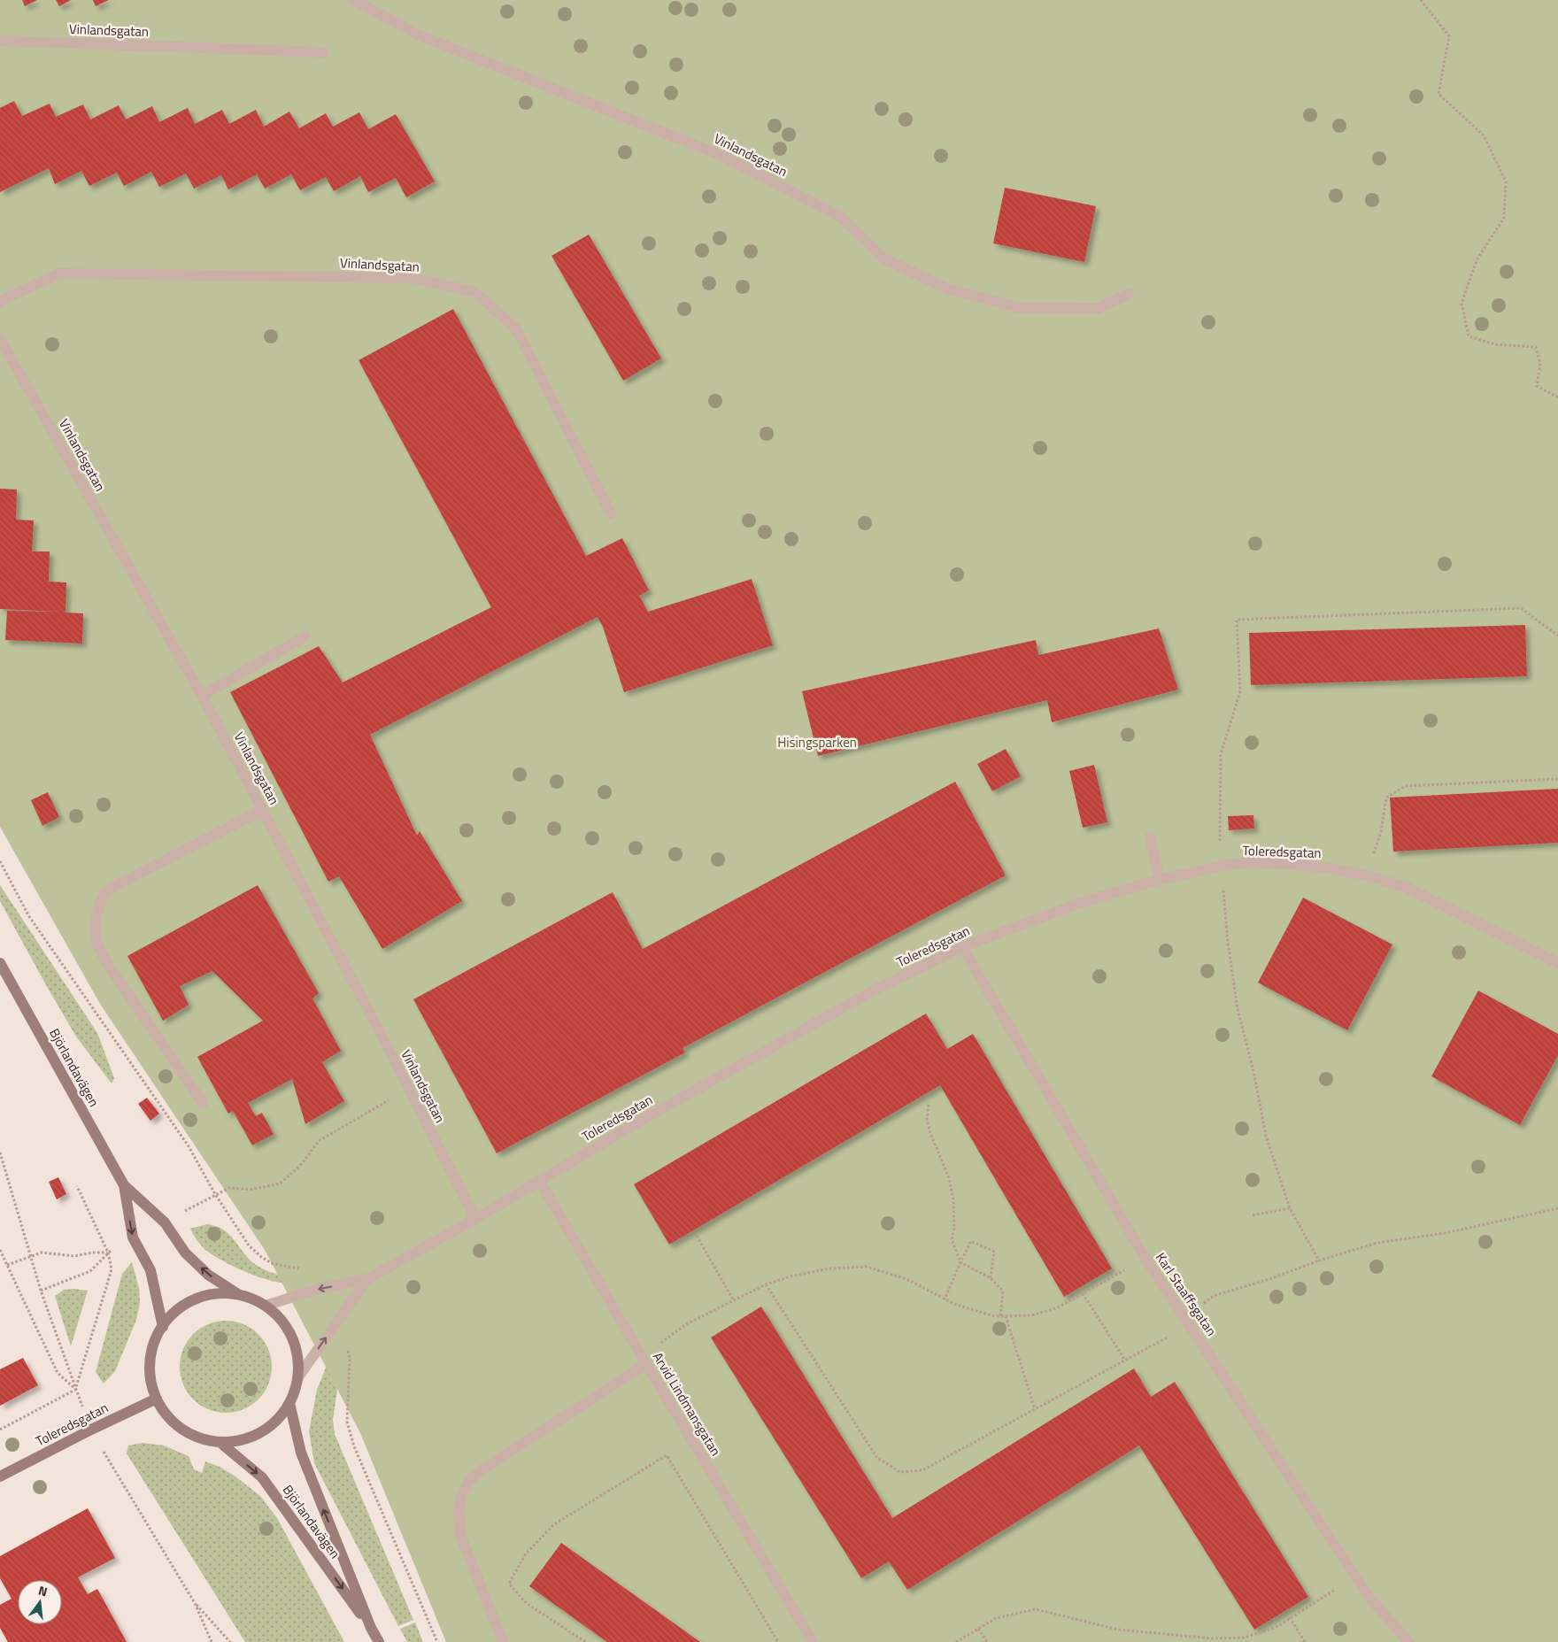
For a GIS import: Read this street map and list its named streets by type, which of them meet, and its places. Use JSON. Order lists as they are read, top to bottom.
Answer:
{
  "streets": {
    "street": [
      "Vinlandsgatan",
      "Toleredsgatan",
      "Björlandavägen",
      "Karl Staaffsgatan",
      "Arvid Lindmansgatan"
    ]
  },
  "crossings": [
    ["Vinlandsgatan", "Toleredsgatan"],
    ["Toleredsgatan", "Björlandavägen"],
    ["Toleredsgatan", "Karl Staaffsgatan"],
    ["Toleredsgatan", "Arvid Lindmansgatan"]
  ],
  "parks": ["Hisingsparken"],
  "north": "top"
}
